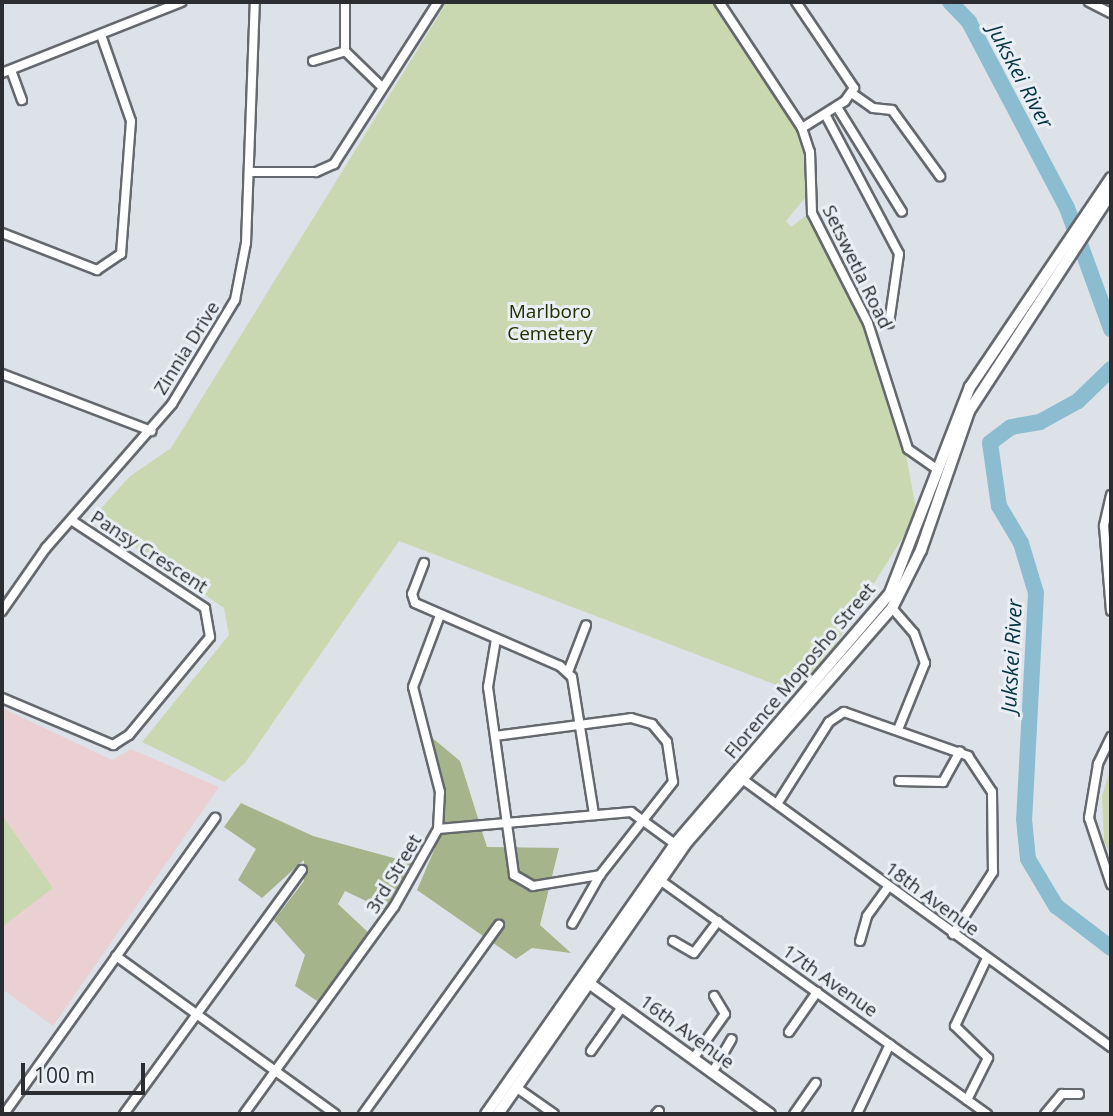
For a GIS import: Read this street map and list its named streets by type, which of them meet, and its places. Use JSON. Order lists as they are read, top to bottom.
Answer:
{
  "streets": {
    "street": [
      "Setswetla Road",
      "Zinnia Drive",
      "Pansy Crescent",
      "Florence Moposho Street",
      "3rd Street",
      "18th Avenue",
      "17th Avenue",
      "16th Avenue"
    ]
  },
  "crossings": [
    ["Setswetla Road", "Florence Moposho Street"],
    ["Zinnia Drive", "Pansy Crescent"],
    ["Florence Moposho Street", "18th Avenue"],
    ["Florence Moposho Street", "17th Avenue"],
    ["Florence Moposho Street", "16th Avenue"]
  ],
  "water": ["Jukskei River"],
  "parks": ["Marlboro Cemetery"],
  "scale_bar": "100 m"
}
